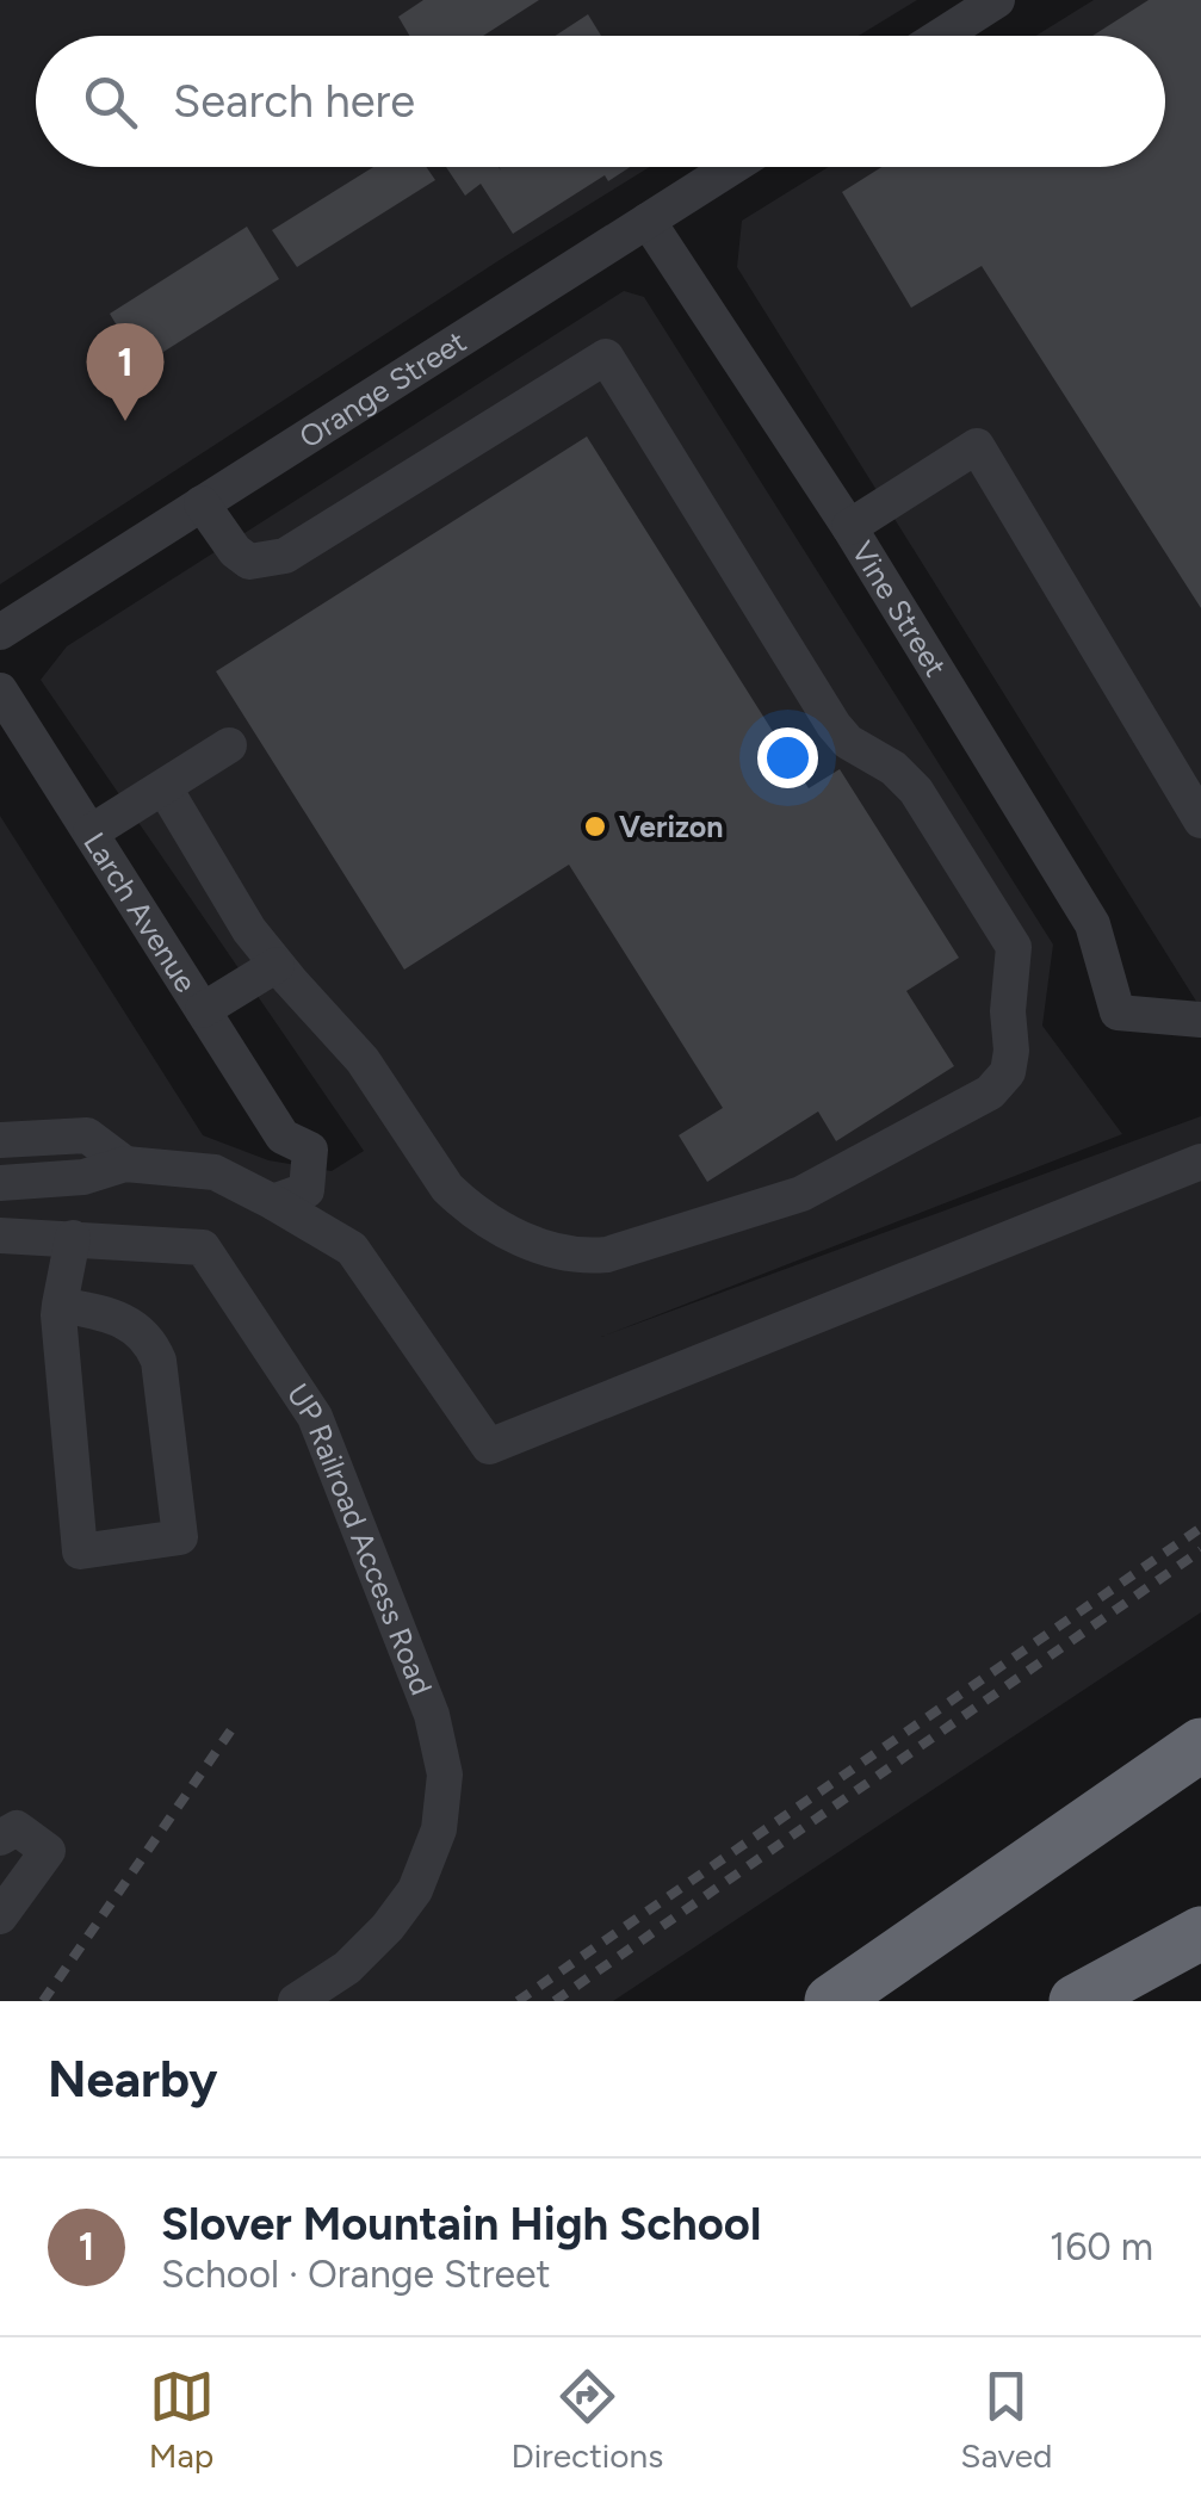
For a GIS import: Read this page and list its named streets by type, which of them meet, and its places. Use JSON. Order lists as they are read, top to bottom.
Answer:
{
  "streets": {
    "street": [
      "Orange Street",
      "Vine Street",
      "Larch Avenue",
      "UP Railroad Access Road"
    ]
  },
  "crossings": [
    ["Orange Street", "Vine Street"]
  ],
  "places": ["Verizon"],
  "page": {
    "search": "Search here",
    "pins": "1",
    "heading": "Nearby",
    "list": [
      {
        "mark": "1",
        "name": "Slover Mountain High School",
        "note": "School · Orange Street",
        "value": "160 m"
      }
    ],
    "nav": ["Map", "Directions", "Saved"]
  }
}
